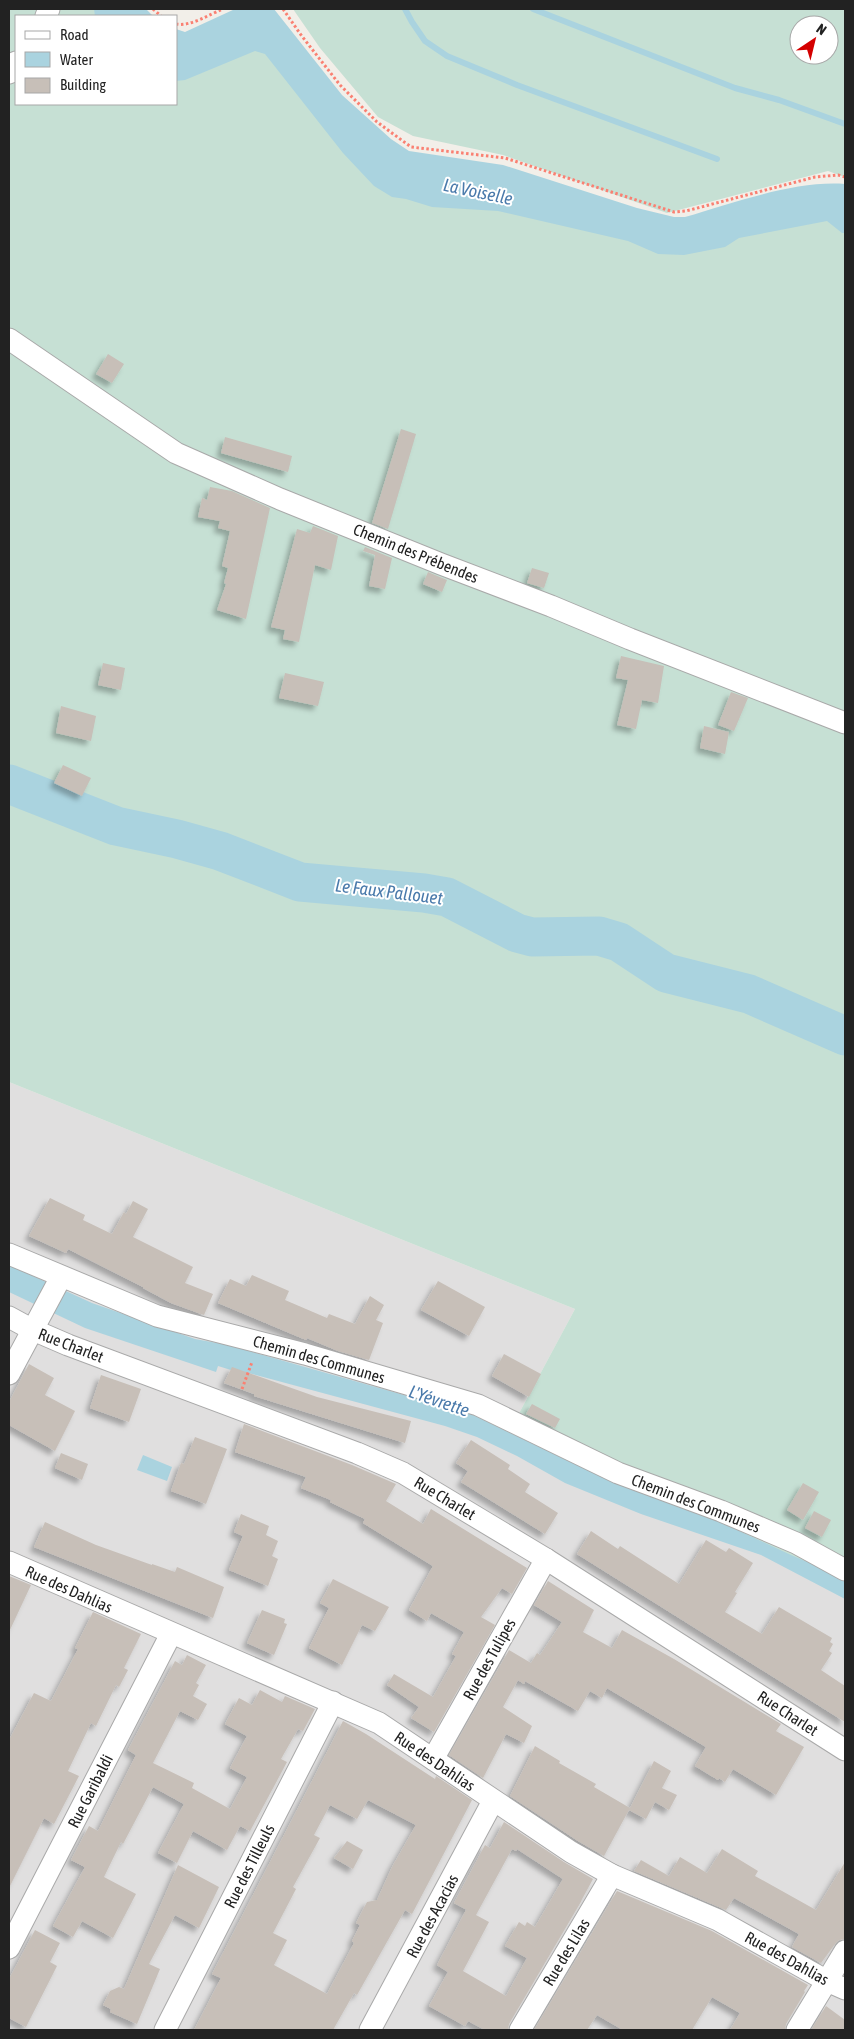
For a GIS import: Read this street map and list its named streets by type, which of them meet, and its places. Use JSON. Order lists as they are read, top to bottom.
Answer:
{
  "streets": {
    "street": [
      "Chemin des Prébendes",
      "Rue Charlet",
      "Chemin des Communes",
      "Rue des Dahlias",
      "Rue des Tulipes",
      "Rue Garibaldi",
      "Rue des Tilleuls",
      "Rue des Acacias",
      "Rue des Lilas"
    ]
  },
  "crossings": [
    ["Rue Charlet", "Rue des Tulipes"],
    ["Rue des Dahlias", "Rue des Tulipes"],
    ["Rue des Dahlias", "Rue Garibaldi"],
    ["Rue des Dahlias", "Rue des Tilleuls"],
    ["Rue des Dahlias", "Rue des Acacias"],
    ["Rue des Dahlias", "Rue des Lilas"]
  ],
  "water": ["La Voiselle", "Le Faux Pallouet", "L'Yévrette"],
  "legend": ["Road", "Water", "Building"],
  "north": "top right"
}
